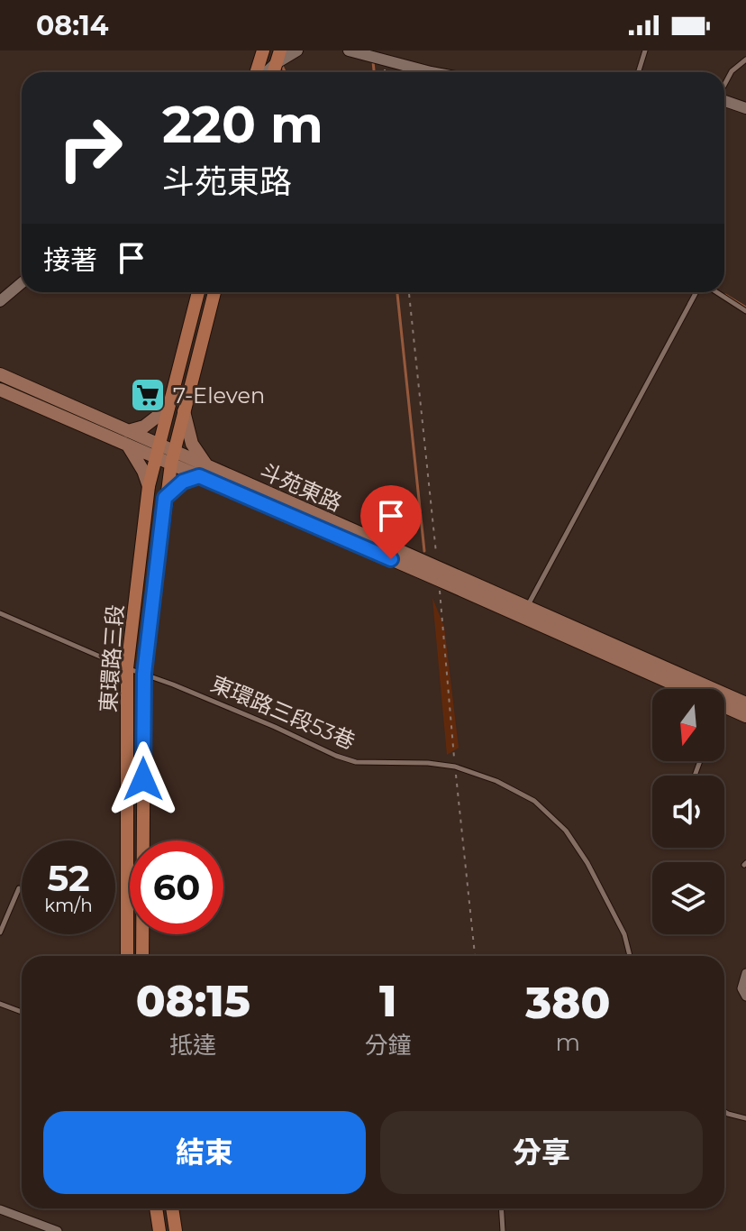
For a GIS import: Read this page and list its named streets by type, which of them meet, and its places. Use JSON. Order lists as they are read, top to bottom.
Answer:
{
  "streets": {
    "main road": ["斗苑東路", "東環路三段"],
    "lane": ["東環路三段53巷"]
  },
  "crossings": [
    ["斗苑東路", "東環路三段"],
    ["東環路三段", "東環路三段53巷"]
  ],
  "places": {
    "supermarket": ["7-Eleven"]
  },
  "north": "bottom",
  "page": {
    "status": "08:14",
    "turn": ["220 m", "斗苑東路"],
    "then": "接著",
    "speed": "52 km/h",
    "limit": "60",
    "eta": [
      "08:15",
      "抵達",
      "1",
      "分鐘",
      "380",
      "m"
    ],
    "buttons": ["結束", "分享"]
  }
}
